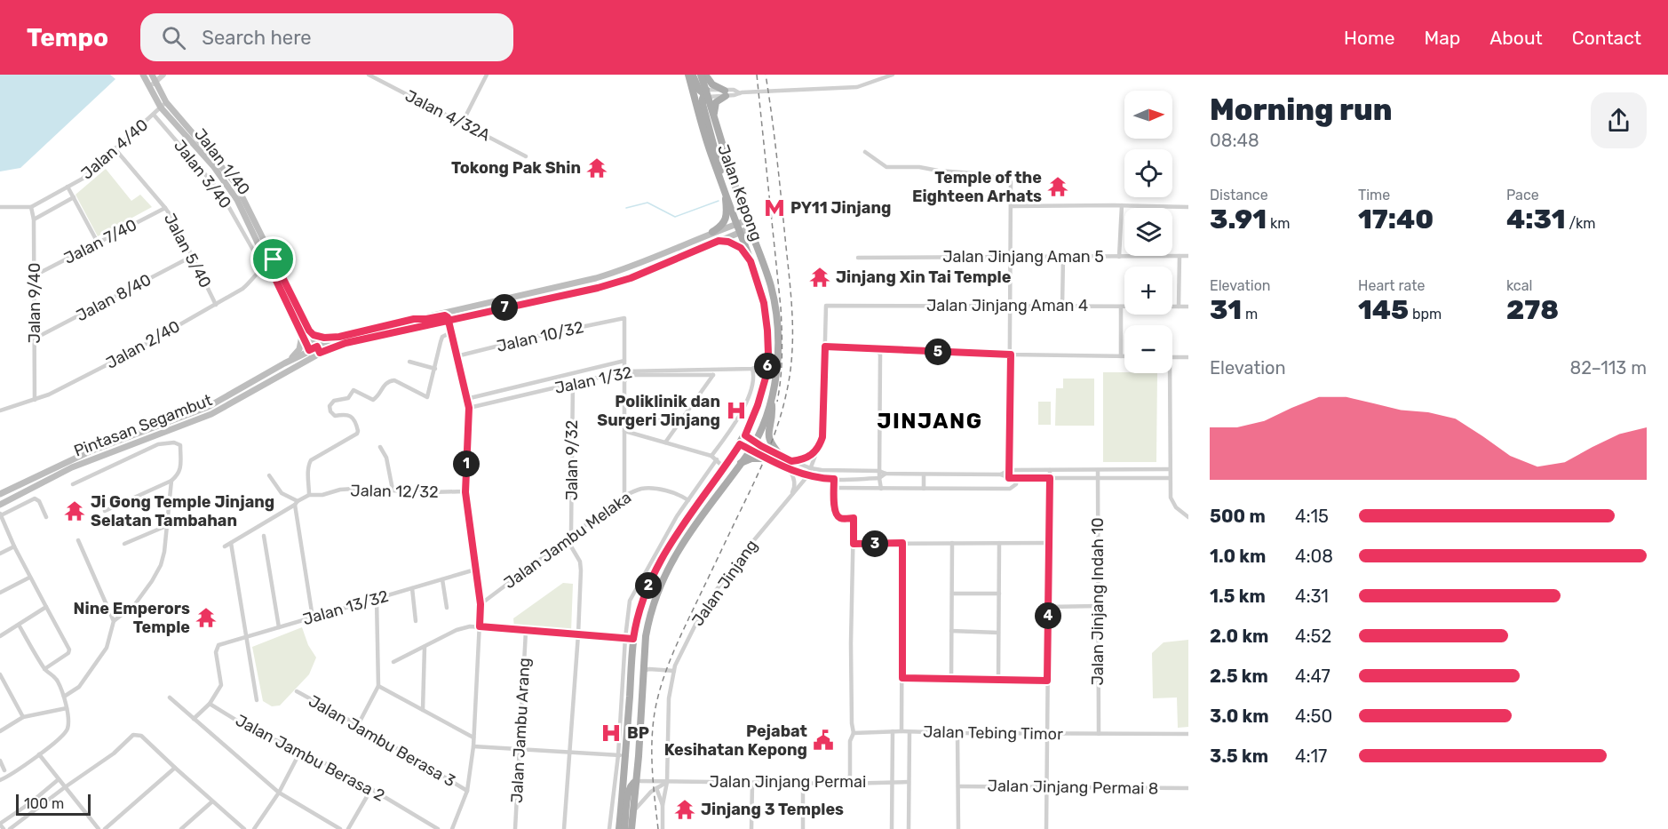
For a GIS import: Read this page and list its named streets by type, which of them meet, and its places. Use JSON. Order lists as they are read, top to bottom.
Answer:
{
  "streets": {
    "main road": ["Jalan 1/40", "Jalan Kepong", "Pintasan Segambut"],
    "street": [
      "Jalan 4/32A",
      "Jalan 4/40",
      "Jalan 3/40",
      "Jalan 7/40",
      "Jalan 5/40",
      "Jalan Jinjang Aman 5",
      "Jalan 8/40",
      "Jalan 9/40",
      "Jalan Jinjang Aman 4",
      "Jalan 10/32",
      "Jalan 2/40",
      "Jalan 1/32",
      "Jalan 9/32",
      "Jalan 12/32",
      "Jalan Jambu Melaka",
      "Jalan Jinjang",
      "Jalan Jinjang Indah 10",
      "Jalan 13/32",
      "Jalan Jambu Arang",
      "Jalan Tebing Timor",
      "Jalan Jambu Berasa 3",
      "Jalan Jambu Berasa 2",
      "Jalan Jinjang Permai",
      "Jalan Jinjang Permai 8"
    ]
  },
  "crossings": [
    ["Jalan 4/40", "Jalan 1/40"],
    ["Jalan 4/40", "Jalan 3/40"],
    ["Jalan 4/40", "Jalan 5/40"],
    ["Jalan 4/40", "Jalan 9/40"],
    ["Jalan 1/40", "Jalan 3/40"],
    ["Jalan 1/40", "Jalan 2/40"],
    ["Jalan 1/40", "Pintasan Segambut"],
    ["Jalan 3/40", "Jalan 2/40"],
    ["Jalan Kepong", "Pintasan Segambut"],
    ["Jalan Kepong", "Jalan Jambu Melaka"],
    ["Jalan Kepong", "Jalan Jinjang Permai"],
    ["Jalan 7/40", "Jalan 5/40"],
    ["Jalan 7/40", "Jalan 9/40"],
    ["Jalan 5/40", "Jalan 8/40"],
    ["Jalan 5/40", "Jalan 2/40"],
    ["Jalan 8/40", "Jalan 9/40"],
    ["Jalan 9/40", "Jalan 2/40"],
    ["Jalan Jinjang Aman 4", "Jalan Jinjang"],
    ["Jalan 1/32", "Jalan 9/32"],
    ["Jalan 9/32", "Jalan Jambu Melaka"],
    ["Jalan Jinjang", "Jalan Jinjang Permai"],
    ["Jalan Jinjang Indah 10", "Jalan Tebing Timor"],
    ["Jalan 13/32", "Jalan Jambu Berasa 2"]
  ],
  "districts": ["JINJANG"],
  "places": {
    "temple": [
      "Tokong Pak Shin",
      "Temple of the Eighteen Arhats",
      "Jinjang Xin Tai Temple",
      "Ji Gong Temple Jinjang Selatan Tambahan",
      "Nine Emperors Temple",
      "Jinjang 3 Temples"
    ],
    "metro station": ["PY11 Jinjang"],
    "hospital": ["Poliklinik dan Surgeri Jinjang", "BP"],
    "public building": ["Pejabat Kesihatan Kepong"]
  },
  "scale_bar": "100 m",
  "north": "right",
  "page": {
    "header": "Tempo",
    "search": "Search here",
    "nav": [
      "Home",
      "Map",
      "About",
      "Contact"
    ],
    "heading": ["Morning run", "08:48"],
    "map_buttons": ["+", "−"],
    "stats": [
      ["Distance", "3.91 km"],
      ["Time", "17:40"],
      ["Pace", "4:31 /km"],
      ["Elevation", "31 m"],
      ["Heart rate", "145 bpm"],
      ["kcal", "278"]
    ],
    "pins": [
      "7",
      "5",
      "6",
      "1",
      "3",
      "2",
      "4"
    ],
    "chart": ["Elevation", "82–113 m"],
    "list": [
      {
        "name": "500 m",
        "note": "4:15"
      },
      {
        "name": "1.0 km",
        "note": "4:08"
      },
      {
        "name": "1.5 km",
        "note": "4:31"
      },
      {
        "name": "2.0 km",
        "note": "4:52"
      },
      {
        "name": "2.5 km",
        "note": "4:47"
      },
      {
        "name": "3.0 km",
        "note": "4:50"
      },
      {
        "name": "3.5 km",
        "note": "4:17"
      }
    ],
    "scale": "100 m"
  }
}
